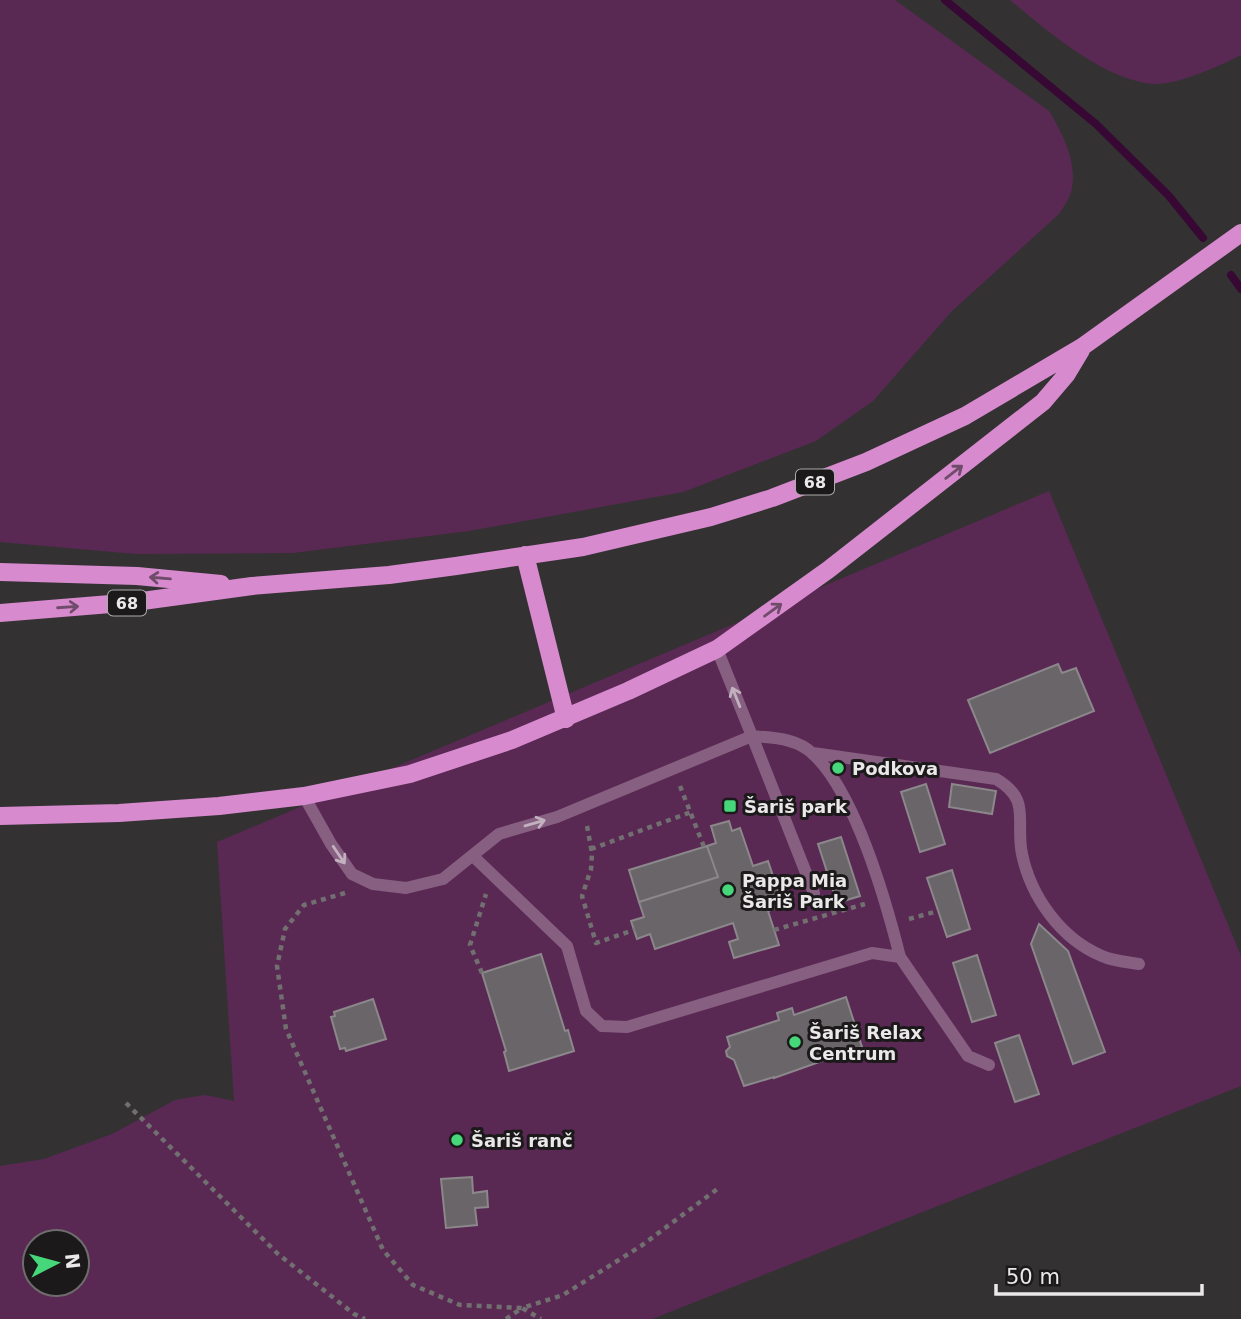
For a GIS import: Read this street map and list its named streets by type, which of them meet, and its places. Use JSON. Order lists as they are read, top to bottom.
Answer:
{
  "streets": {
    "main road": ["68"]
  },
  "places": {
    "other": [
      "Podkova",
      "Pappa Mia Šariš Park",
      "Šariš Relax Centrum",
      "Šariš ranč"
    ],
    "transit": ["Šariš park"]
  },
  "scale_bar": "50 m",
  "north": "right"
}
